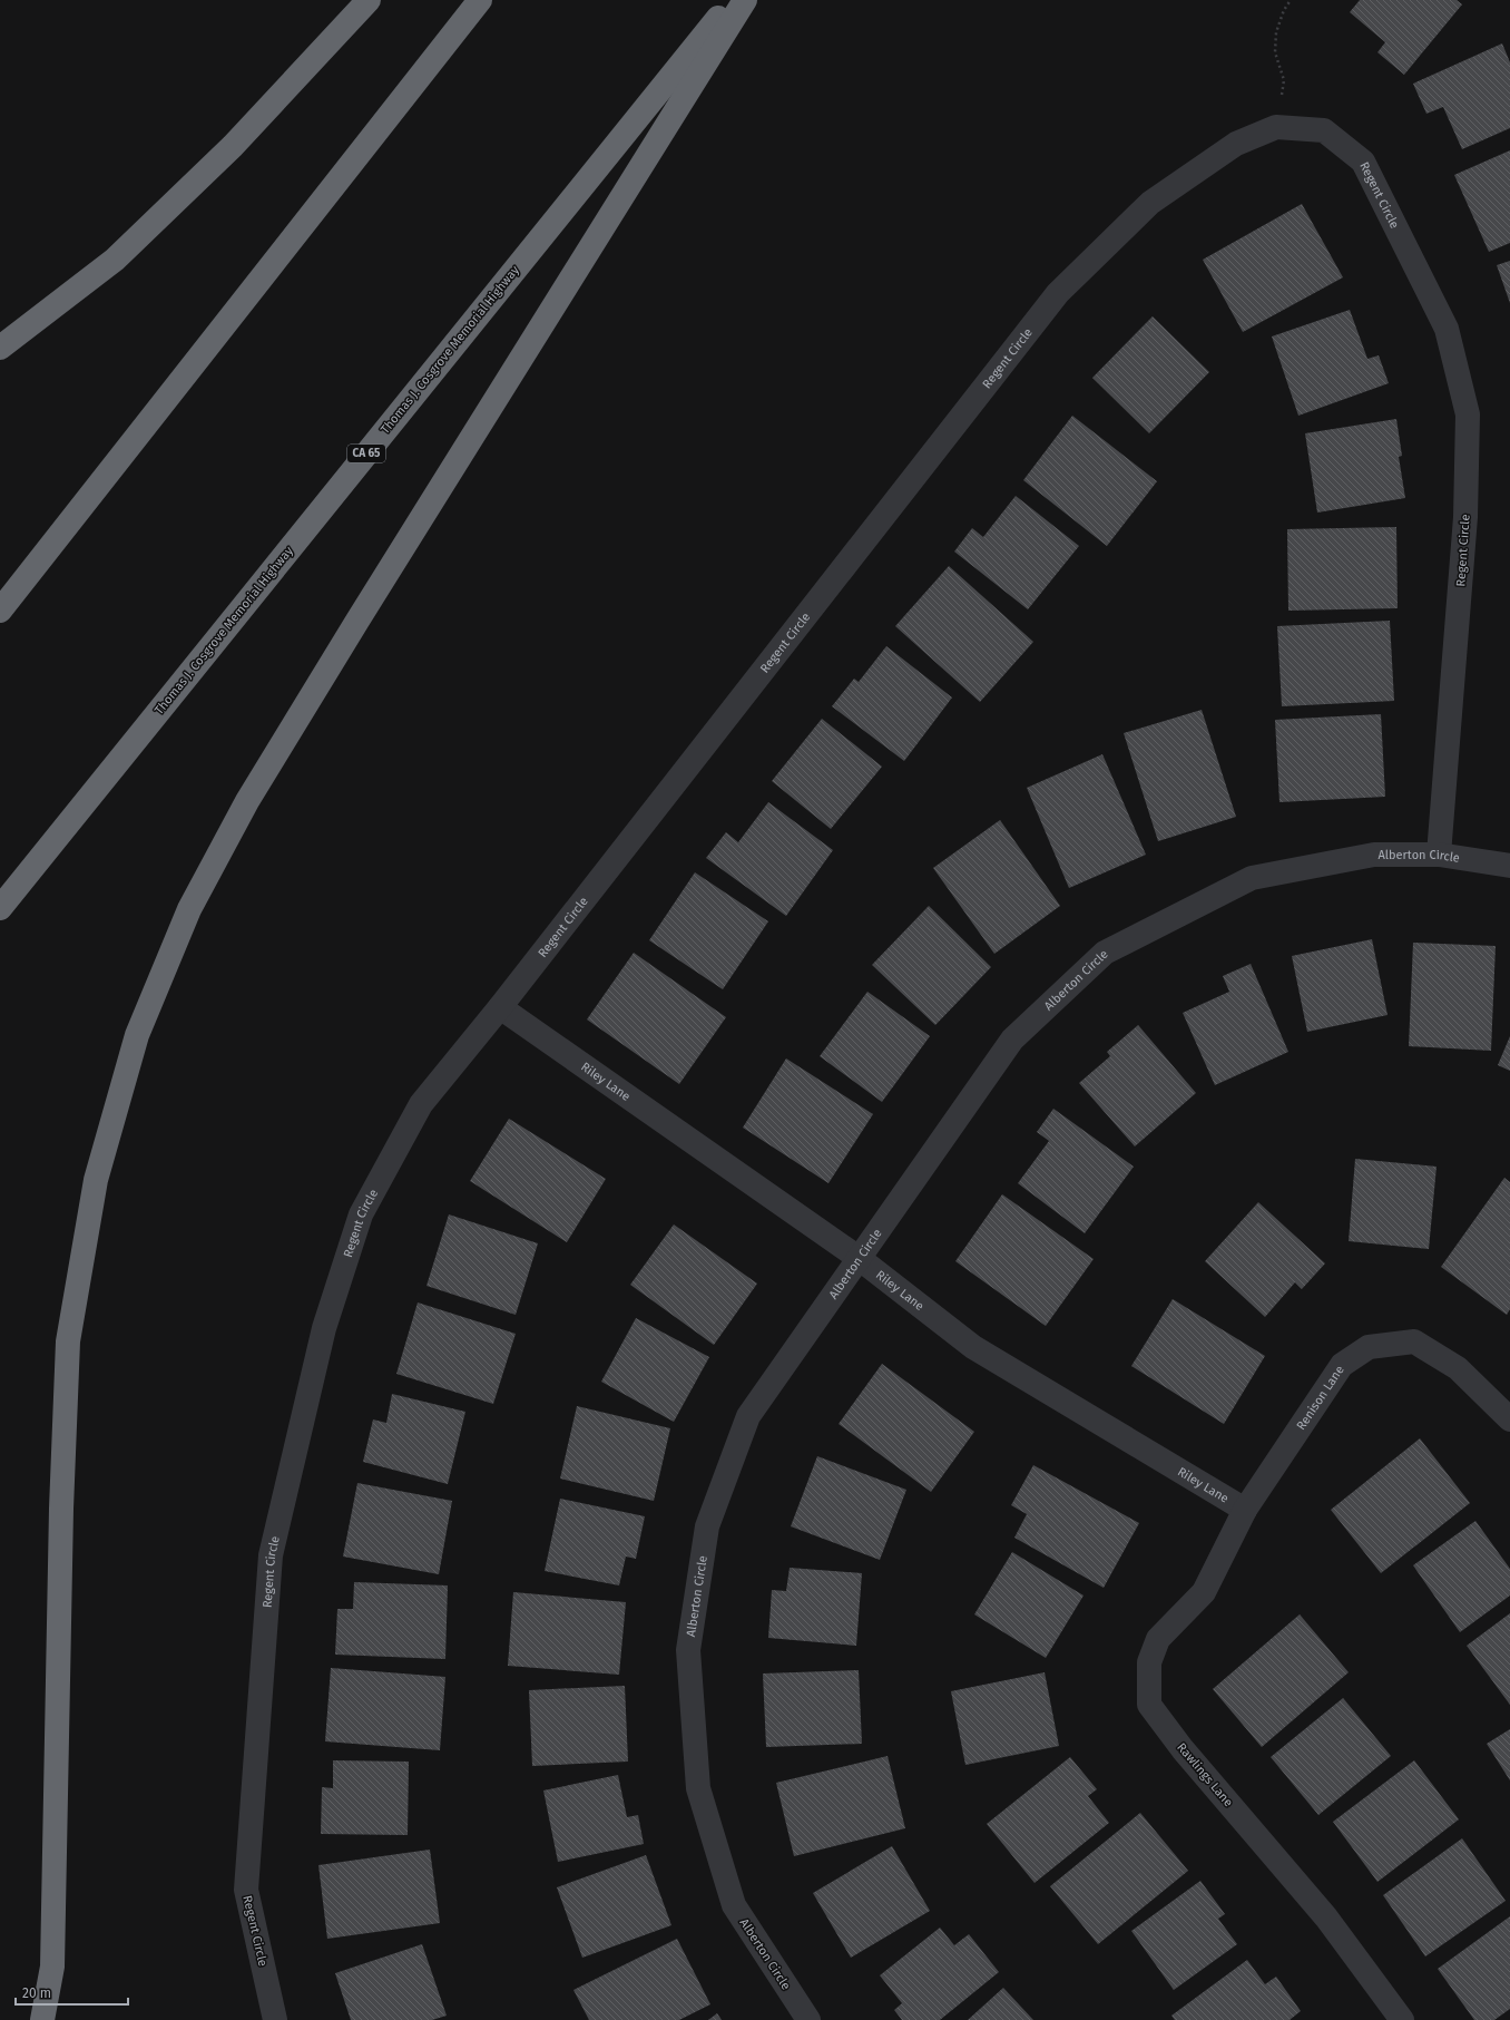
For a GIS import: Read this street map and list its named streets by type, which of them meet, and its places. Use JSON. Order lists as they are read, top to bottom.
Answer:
{
  "streets": {
    "highway": ["Thomas J. Cosgrove Memorial Highway", "CA 65"],
    "street": [
      "Regent Circle",
      "Alberton Circle",
      "Riley Lane",
      "Renison Lane",
      "Rawlings Lane"
    ]
  },
  "crossings": [
    ["Regent Circle", "Alberton Circle"],
    ["Regent Circle", "Riley Lane"],
    ["Alberton Circle", "Riley Lane"],
    ["Riley Lane", "Renison Lane"],
    ["Riley Lane", "Rawlings Lane"],
    ["Renison Lane", "Rawlings Lane"]
  ],
  "scale_bar": "20 m"
}
